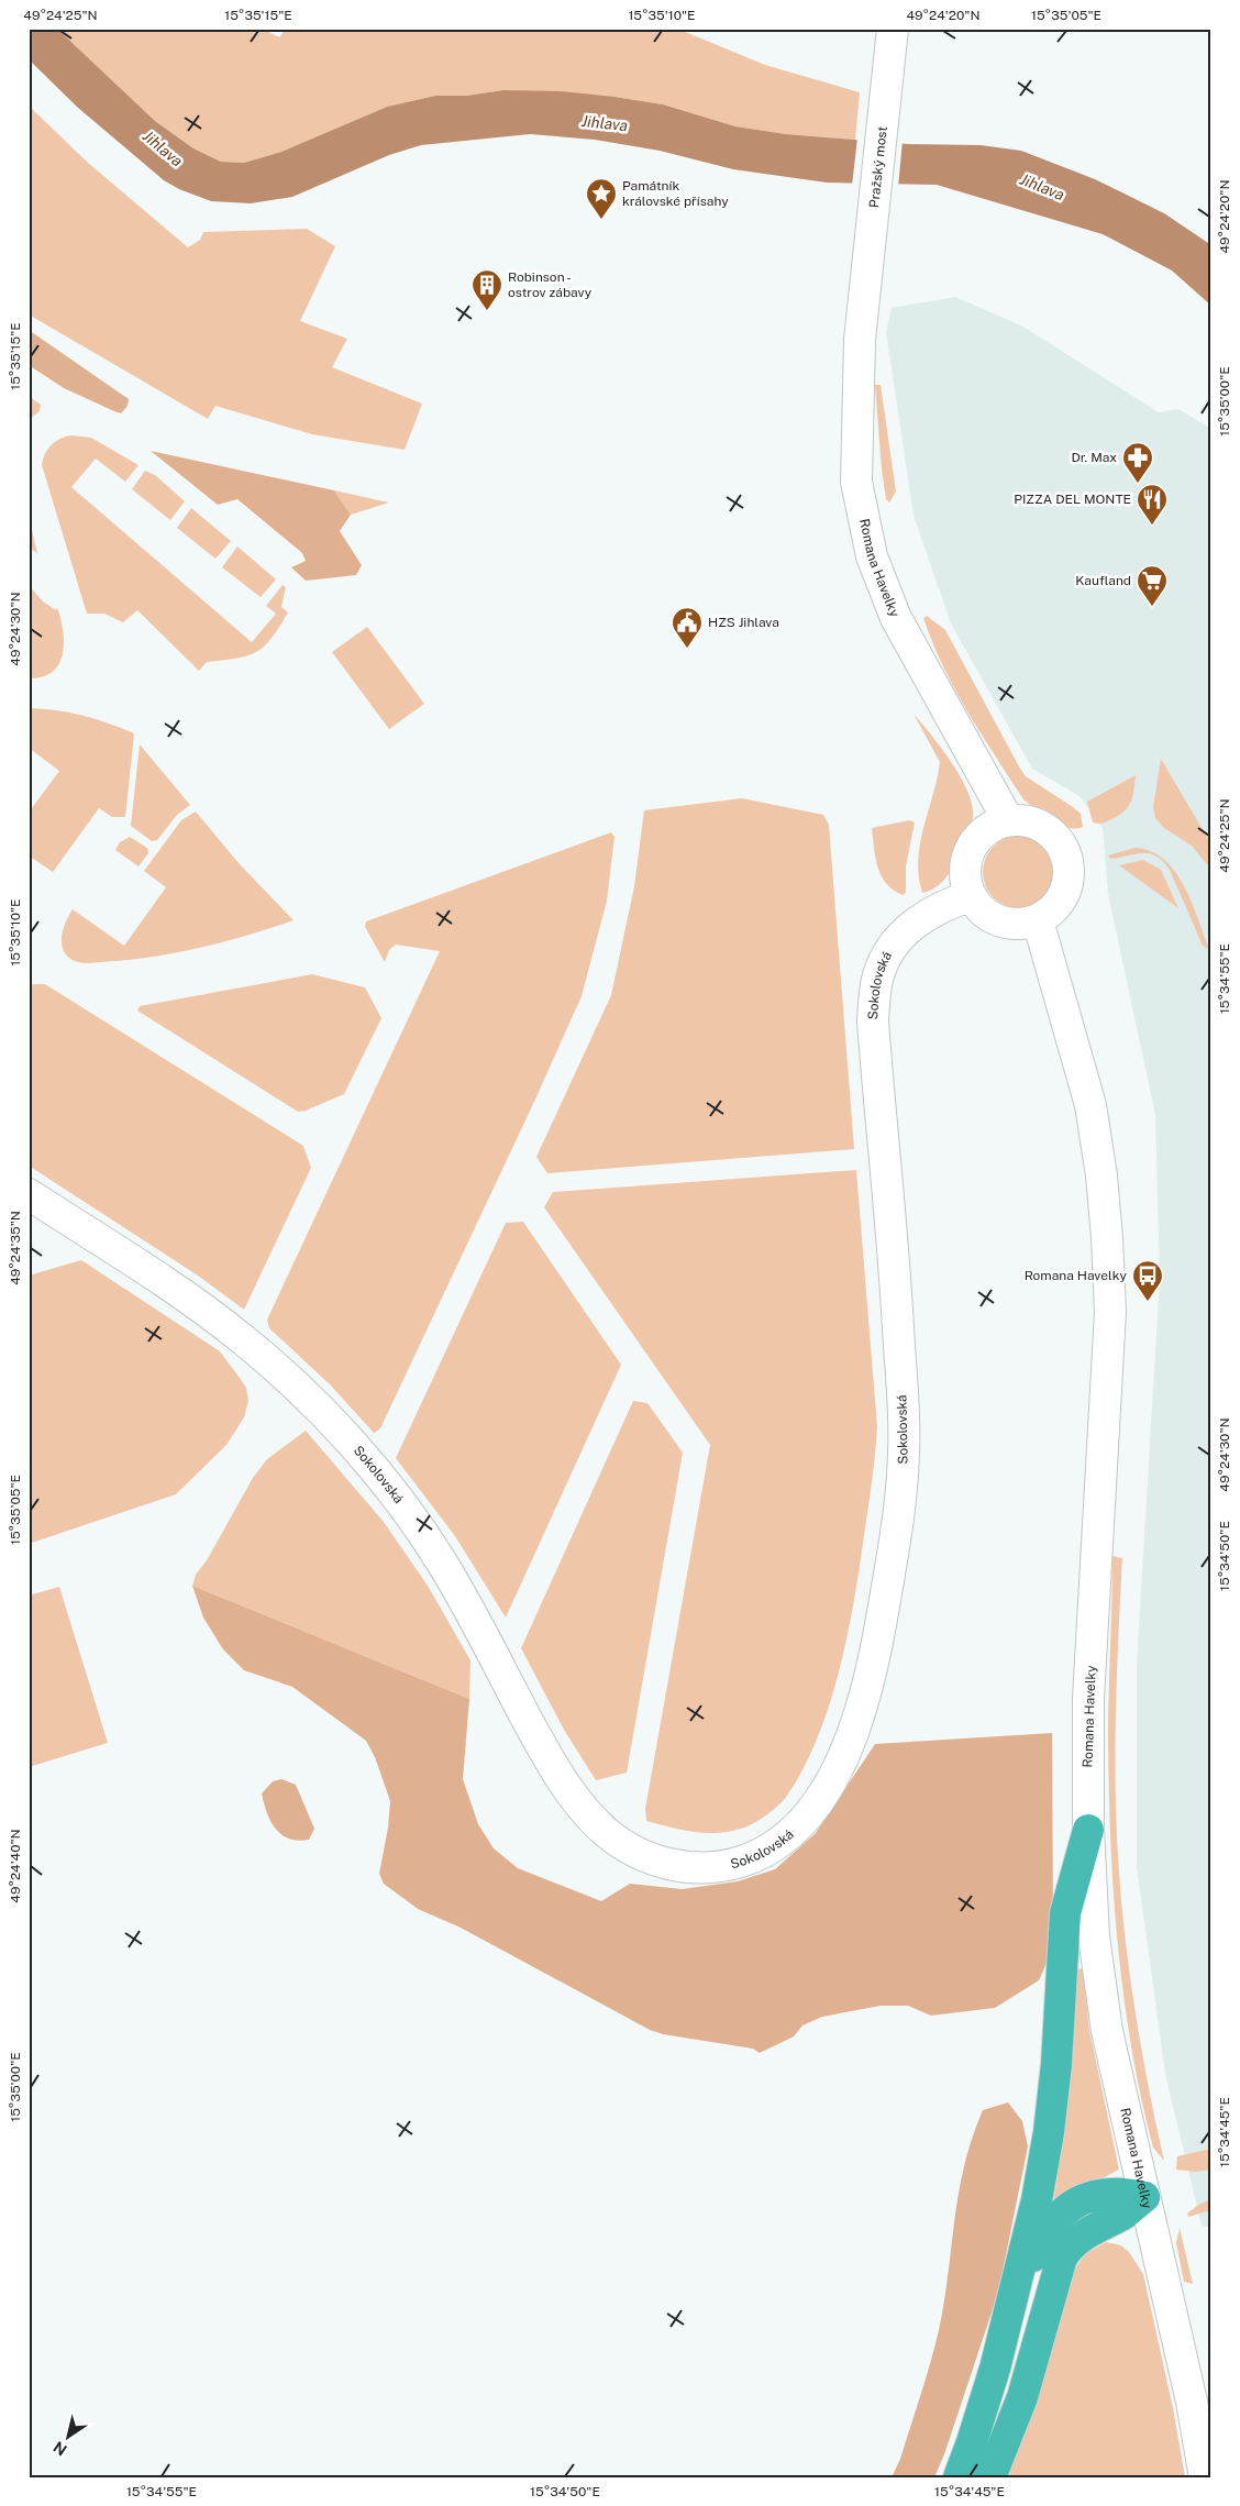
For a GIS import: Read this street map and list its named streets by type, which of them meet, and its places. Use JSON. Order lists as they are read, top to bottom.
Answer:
{
  "streets": {
    "street": ["Pražský most", "Romana Havelky", "Sokolovská"]
  },
  "crossings": [
    ["Pražský most", "Romana Havelky"],
    ["Romana Havelky", "Sokolovská"]
  ],
  "water": ["Jihlava"],
  "places": {
    "place": ["Památník královské přísahy"],
    "building": ["Robinson - ostrov zábavy"],
    "pharmacy": ["Dr. Max"],
    "restaurant": ["PIZZA DEL MONTE"],
    "supermarket": ["Kaufland"],
    "public building": ["HZS Jihlava"],
    "bus stop": ["Romana Havelky"]
  },
  "north": "bottom left",
  "coordinates": [
    "49°24'25\"N",
    "15°35'15\"E",
    "15°35'10\"E",
    "49°24'20\"N",
    "15°35'05\"E",
    "15°35'00\"E",
    "49°24'30\"N",
    "15°34'55\"E",
    "49°24'35\"N",
    "15°34'50\"E",
    "49°24'40\"N",
    "15°34'45\"E"
  ]
}
